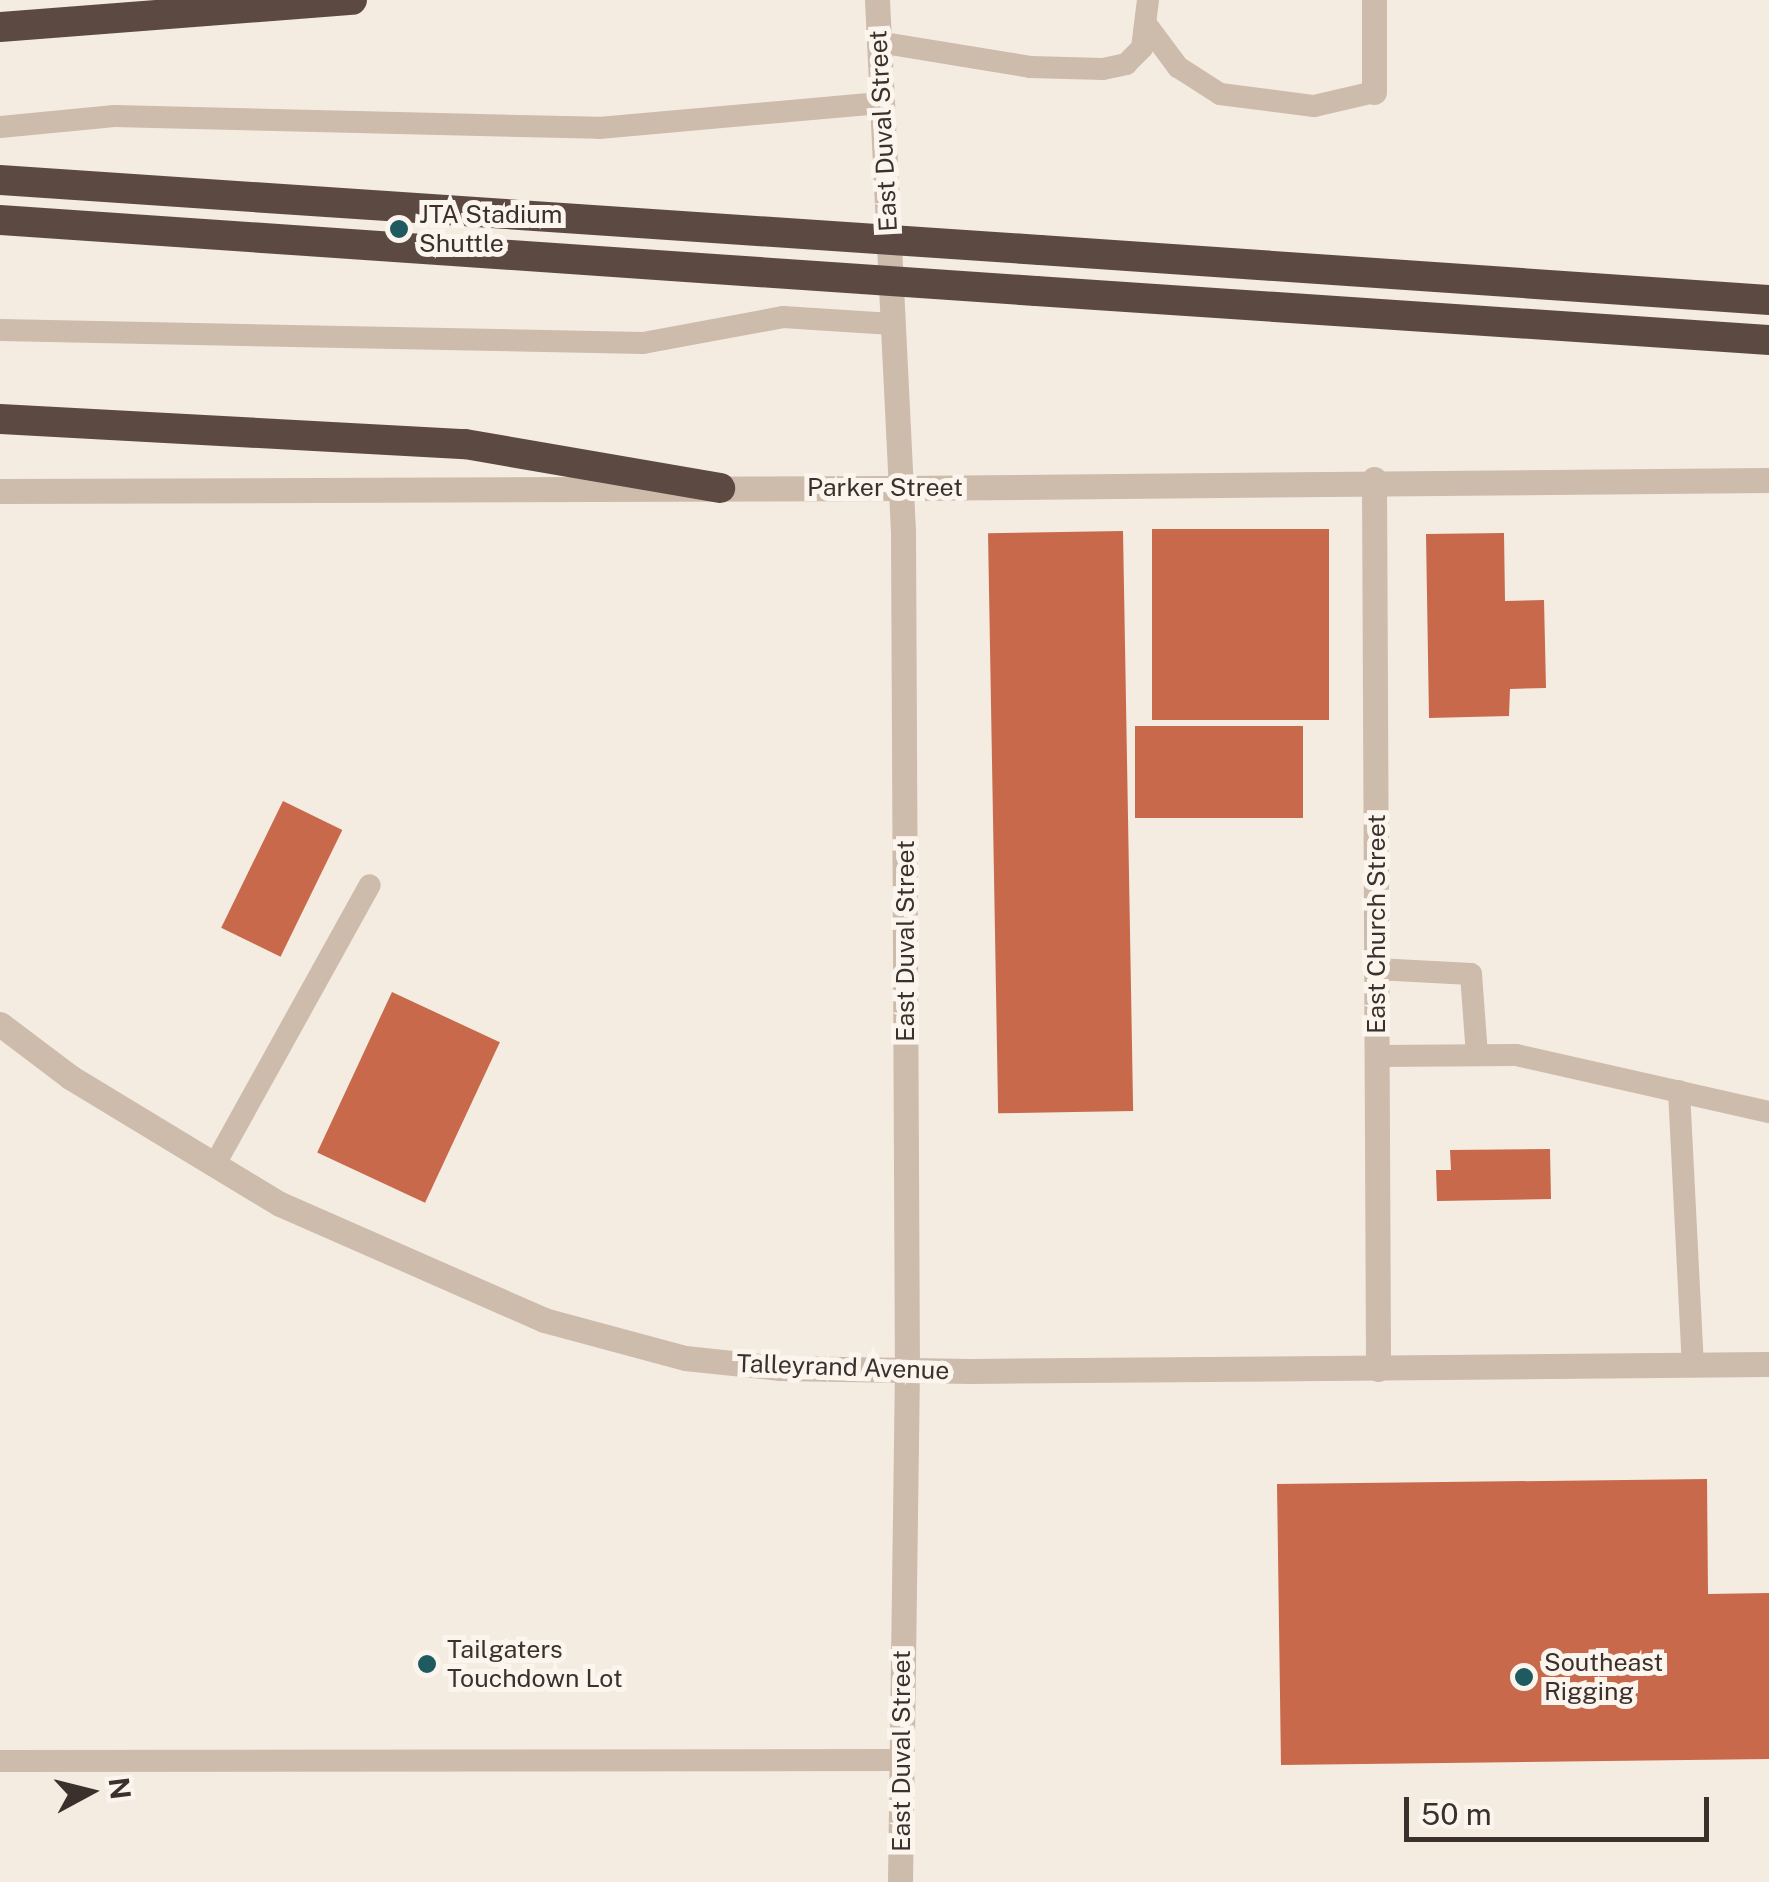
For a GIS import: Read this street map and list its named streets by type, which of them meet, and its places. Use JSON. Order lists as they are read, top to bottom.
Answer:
{
  "streets": {
    "street": [
      "East Duval Street",
      "Parker Street",
      "East Church Street",
      "Talleyrand Avenue"
    ]
  },
  "crossings": [
    ["East Duval Street", "Parker Street"],
    ["East Duval Street", "Talleyrand Avenue"],
    ["Parker Street", "East Church Street"],
    ["East Church Street", "Talleyrand Avenue"]
  ],
  "places": ["JTA Stadium Shuttle", "Tailgaters Touchdown Lot", "Southeast Rigging"],
  "scale_bar": "50 m",
  "north": "right"
}
